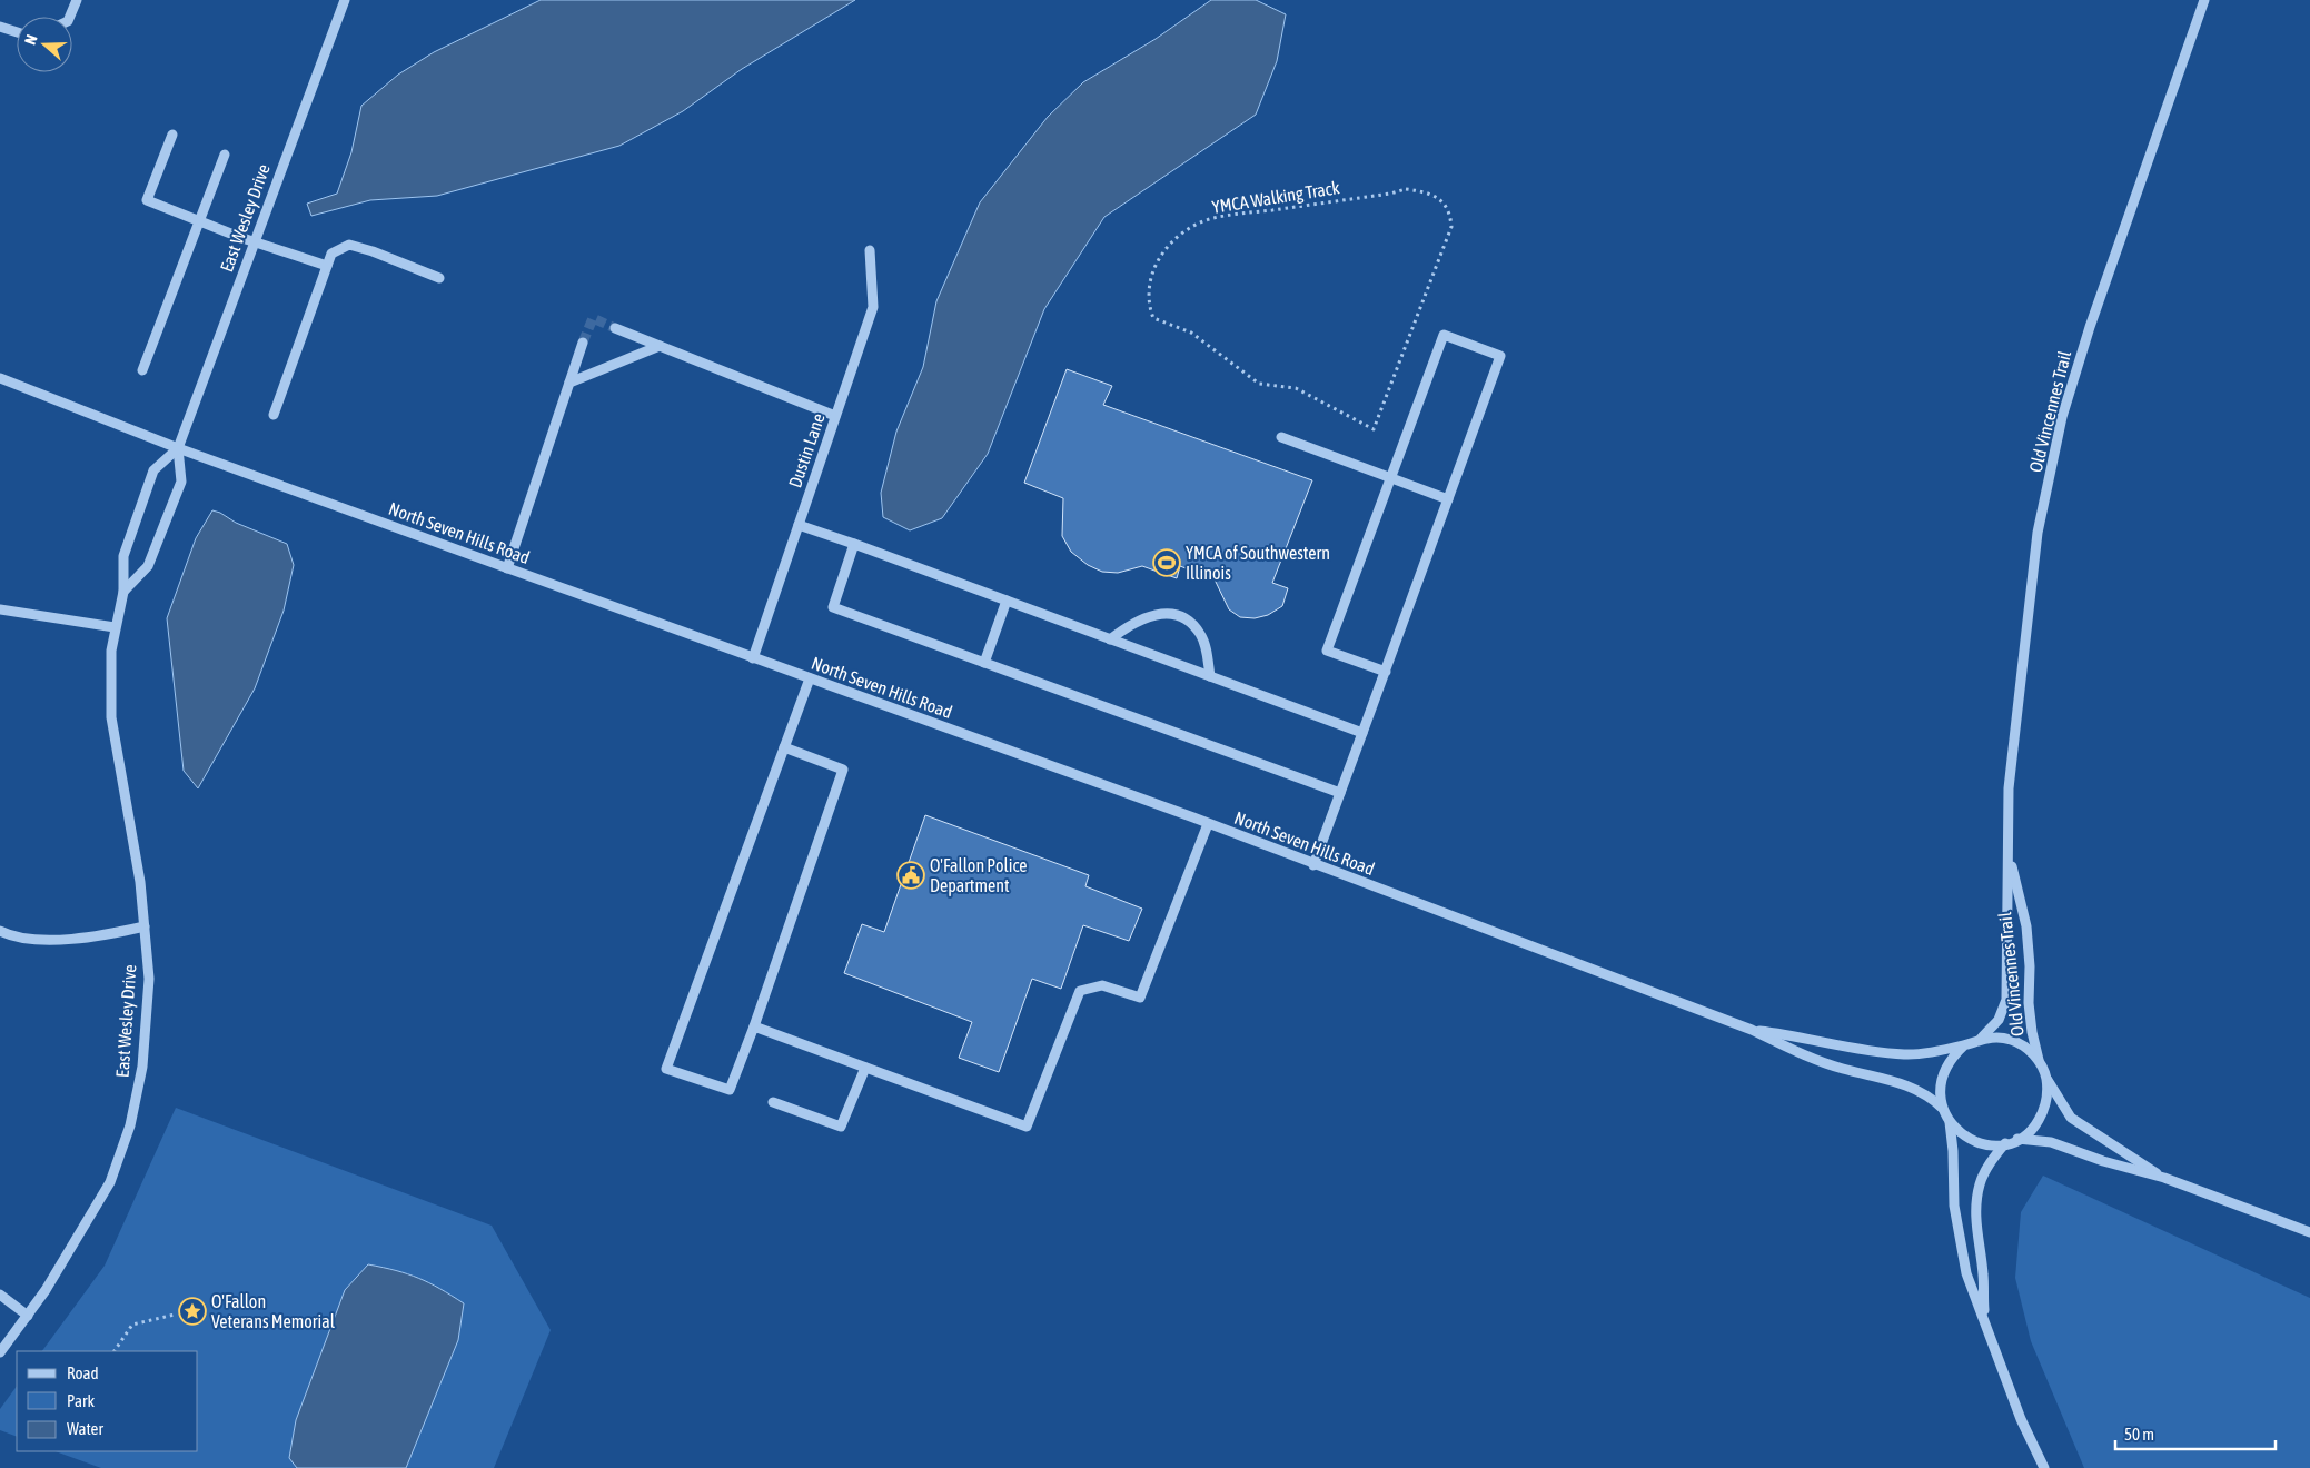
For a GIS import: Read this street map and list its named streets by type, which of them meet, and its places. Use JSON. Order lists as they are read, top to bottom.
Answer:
{
  "streets": {
    "street": [
      "East Wesley Drive",
      "Old Vincennes Trail",
      "Dustin Lane",
      "North Seven Hills Road"
    ],
    "path": ["YMCA Walking Track"]
  },
  "crossings": [
    ["East Wesley Drive", "North Seven Hills Road"],
    ["Old Vincennes Trail", "North Seven Hills Road"],
    ["Dustin Lane", "North Seven Hills Road"]
  ],
  "places": {
    "sports": ["YMCA of Southwestern Illinois"],
    "public building": ["O'Fallon Police Department"],
    "place": ["O'Fallon Veterans Memorial"]
  },
  "legend": ["Road", "Park", "Water"],
  "scale_bar": "50 m",
  "north": "left"
}
